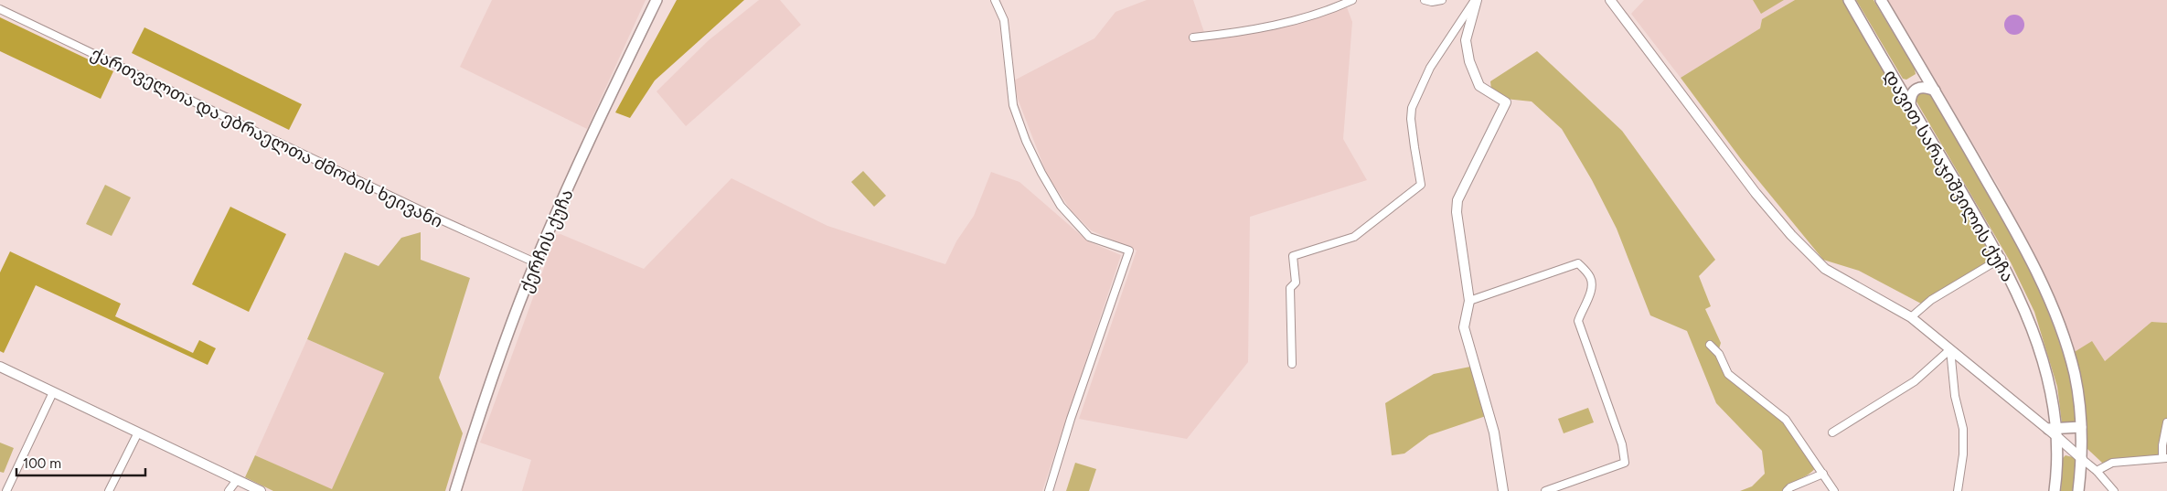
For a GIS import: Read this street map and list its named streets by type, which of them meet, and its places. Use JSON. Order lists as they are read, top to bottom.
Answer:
{
  "streets": {
    "main road": ["დავით სარაჯიშვილის ქუჩა", "ქერჩის ქუჩა"],
    "street": ["ქართველთა და ებრაელთა ძმობის ხეივანი"]
  },
  "crossings": [
    ["ქართველთა და ებრაელთა ძმობის ხეივანი", "ქერჩის ქუჩა"]
  ],
  "scale_bar": "100 m"
}
